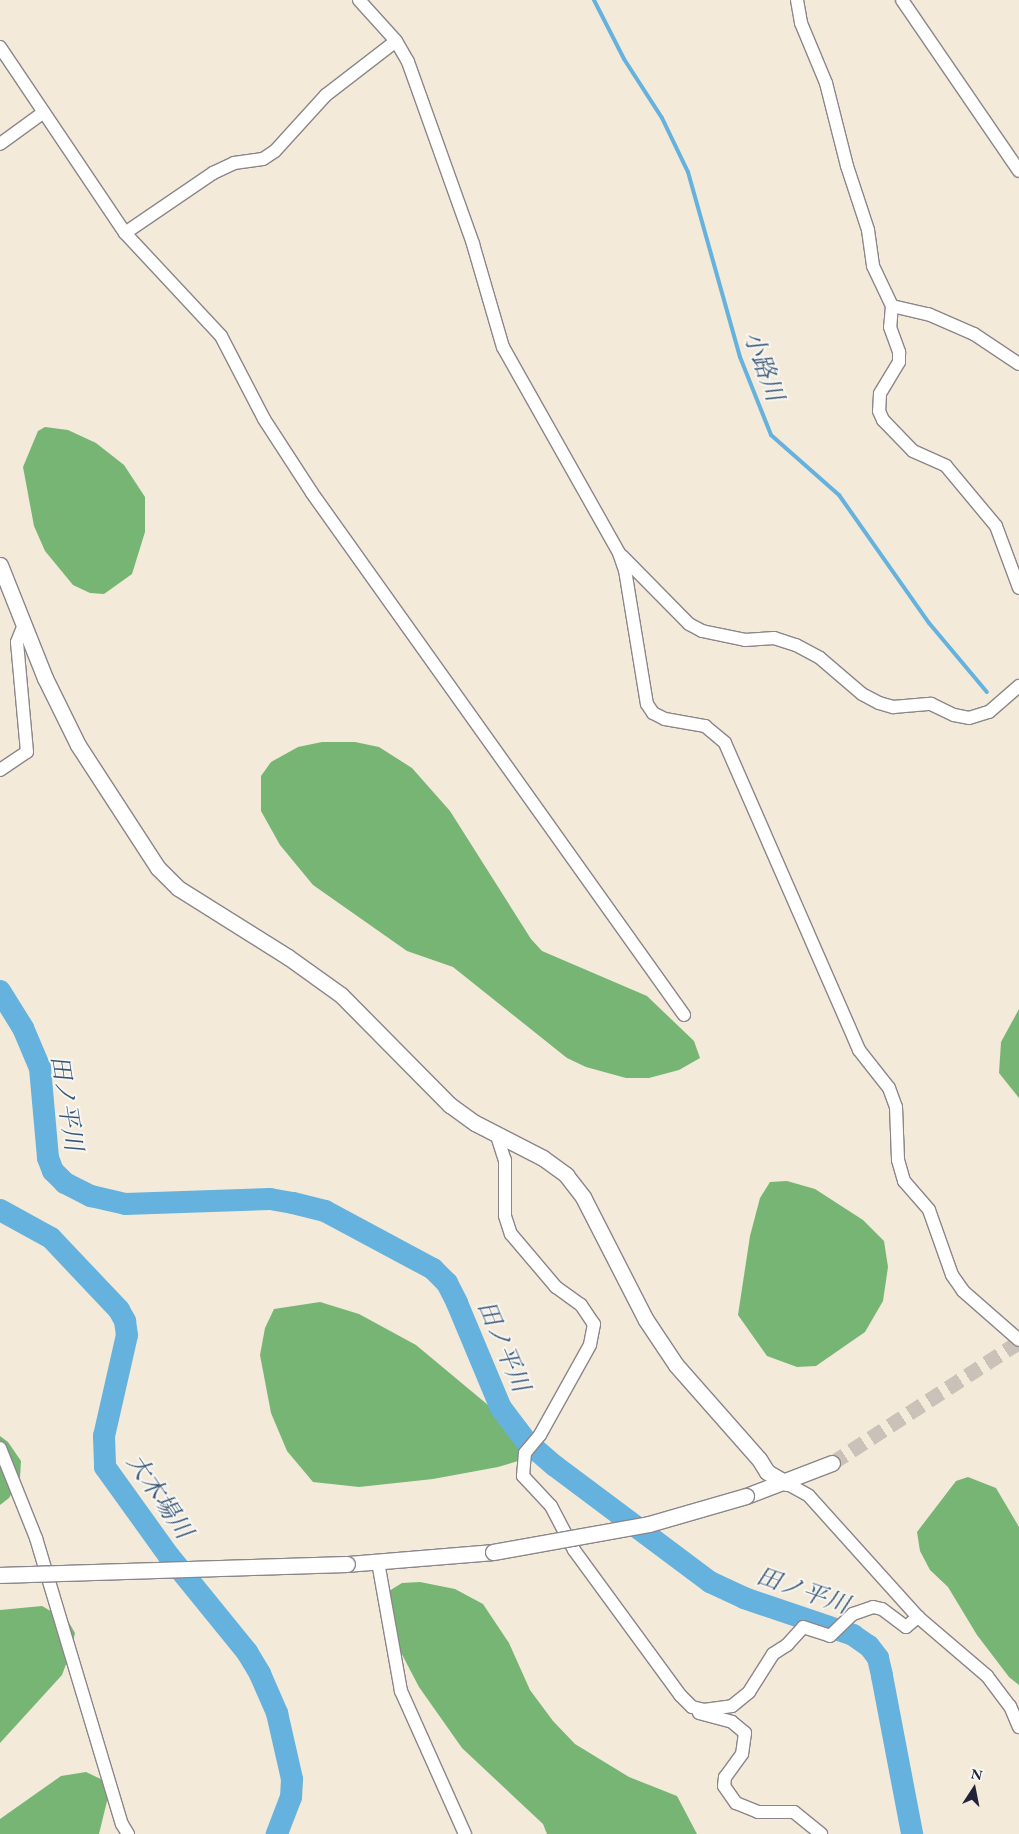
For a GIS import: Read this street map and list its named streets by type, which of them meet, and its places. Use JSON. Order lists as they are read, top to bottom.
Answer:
{
  "water": ["小路川", "田ノ平川", "大木場川"],
  "north": "top"
}
